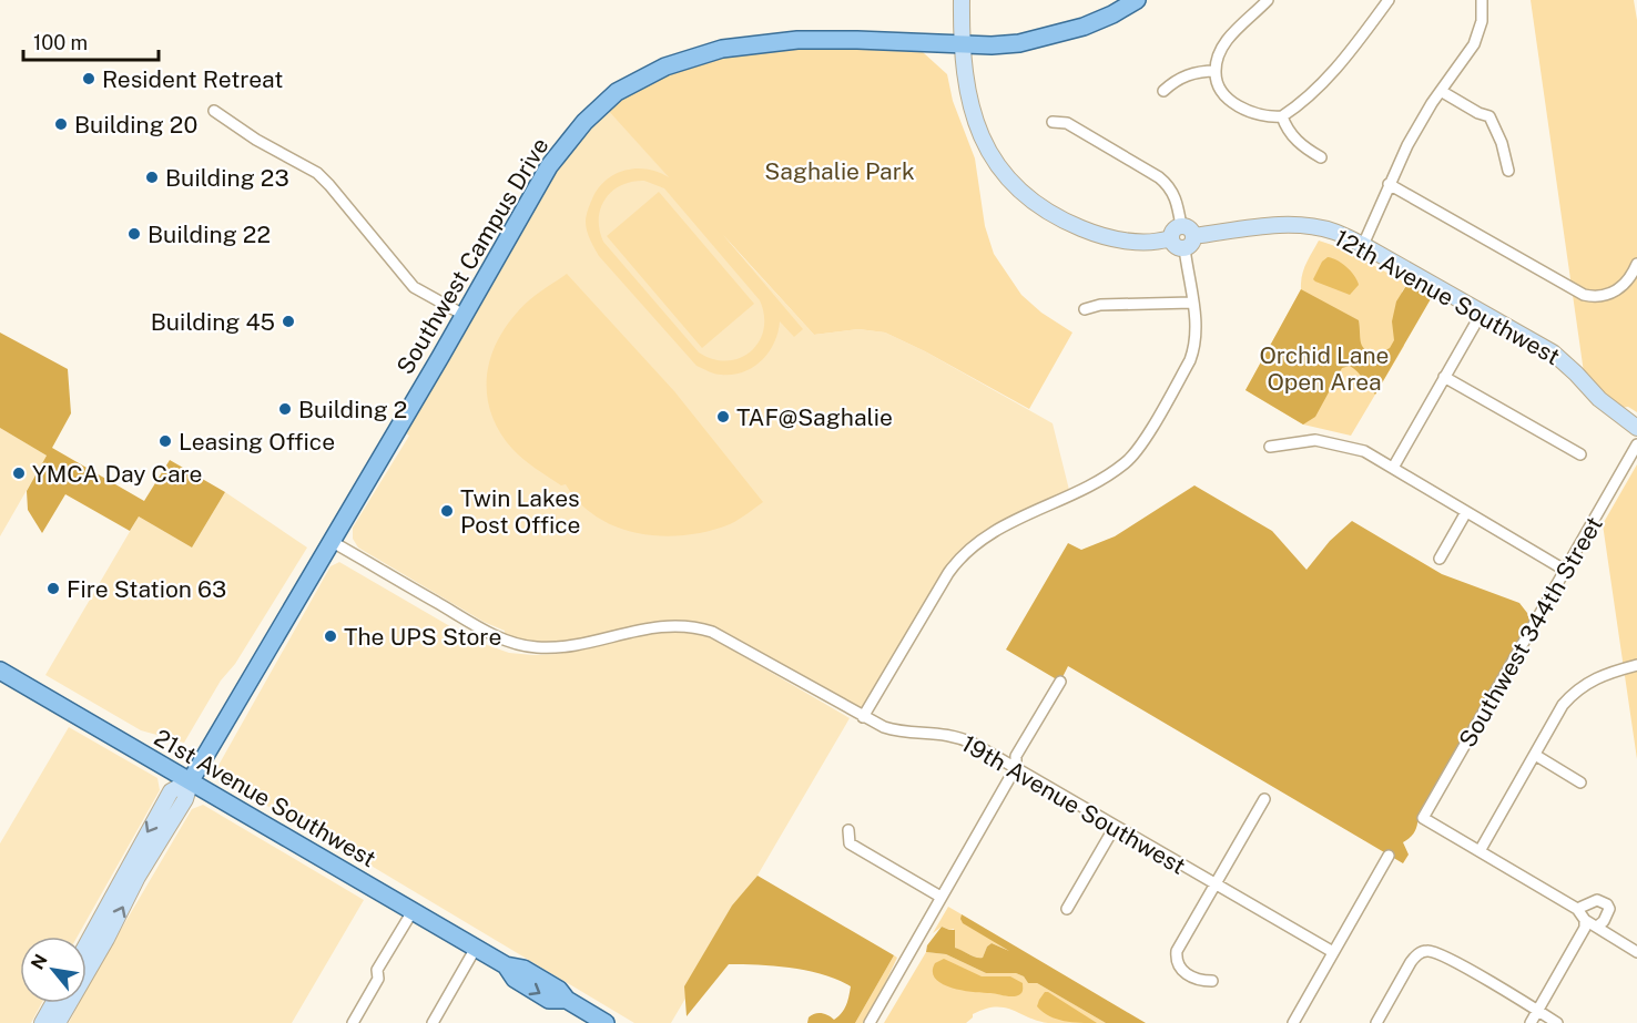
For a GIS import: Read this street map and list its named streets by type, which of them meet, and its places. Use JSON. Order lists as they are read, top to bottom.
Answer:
{
  "streets": {
    "main road": ["Southwest Campus Drive", "21st Avenue Southwest"],
    "street": ["12th Avenue Southwest", "Southwest 344th Street", "19th Avenue Southwest"]
  },
  "crossings": [
    ["Southwest Campus Drive", "21st Avenue Southwest"],
    ["Southwest Campus Drive", "19th Avenue Southwest"]
  ],
  "parks": ["Saghalie Park", "Orchid Lane Open Area"],
  "places": [
    "Resident Retreat",
    "Building 20",
    "Building 23",
    "Building 22",
    "Building 45",
    "Building 2",
    "TAF@Saghalie",
    "Leasing Office",
    "YMCA Day Care",
    "Twin Lakes Post Office",
    "Fire Station 63",
    "The UPS Store"
  ],
  "scale_bar": "100 m",
  "north": "top left"
}
